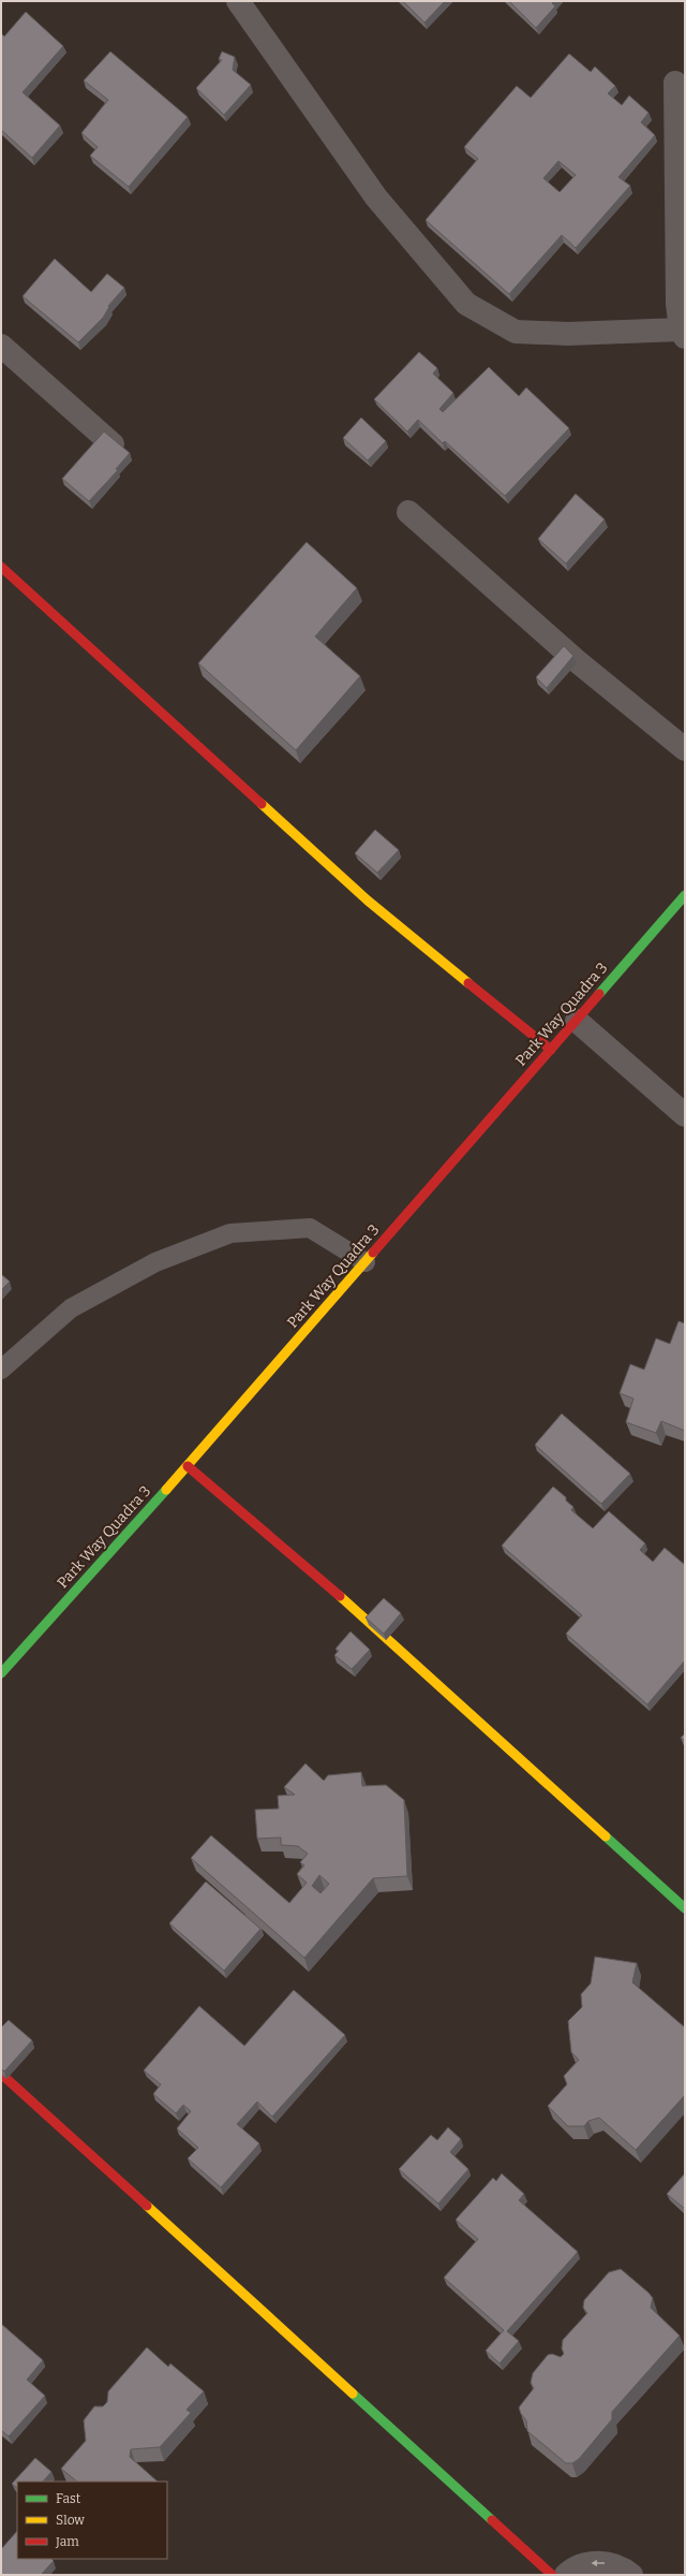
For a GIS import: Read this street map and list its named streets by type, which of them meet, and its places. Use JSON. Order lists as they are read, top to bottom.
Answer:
{
  "streets": {
    "street": ["Park Way Quadra 3"]
  },
  "legend": ["Fast", "Slow", "Jam"]
}
